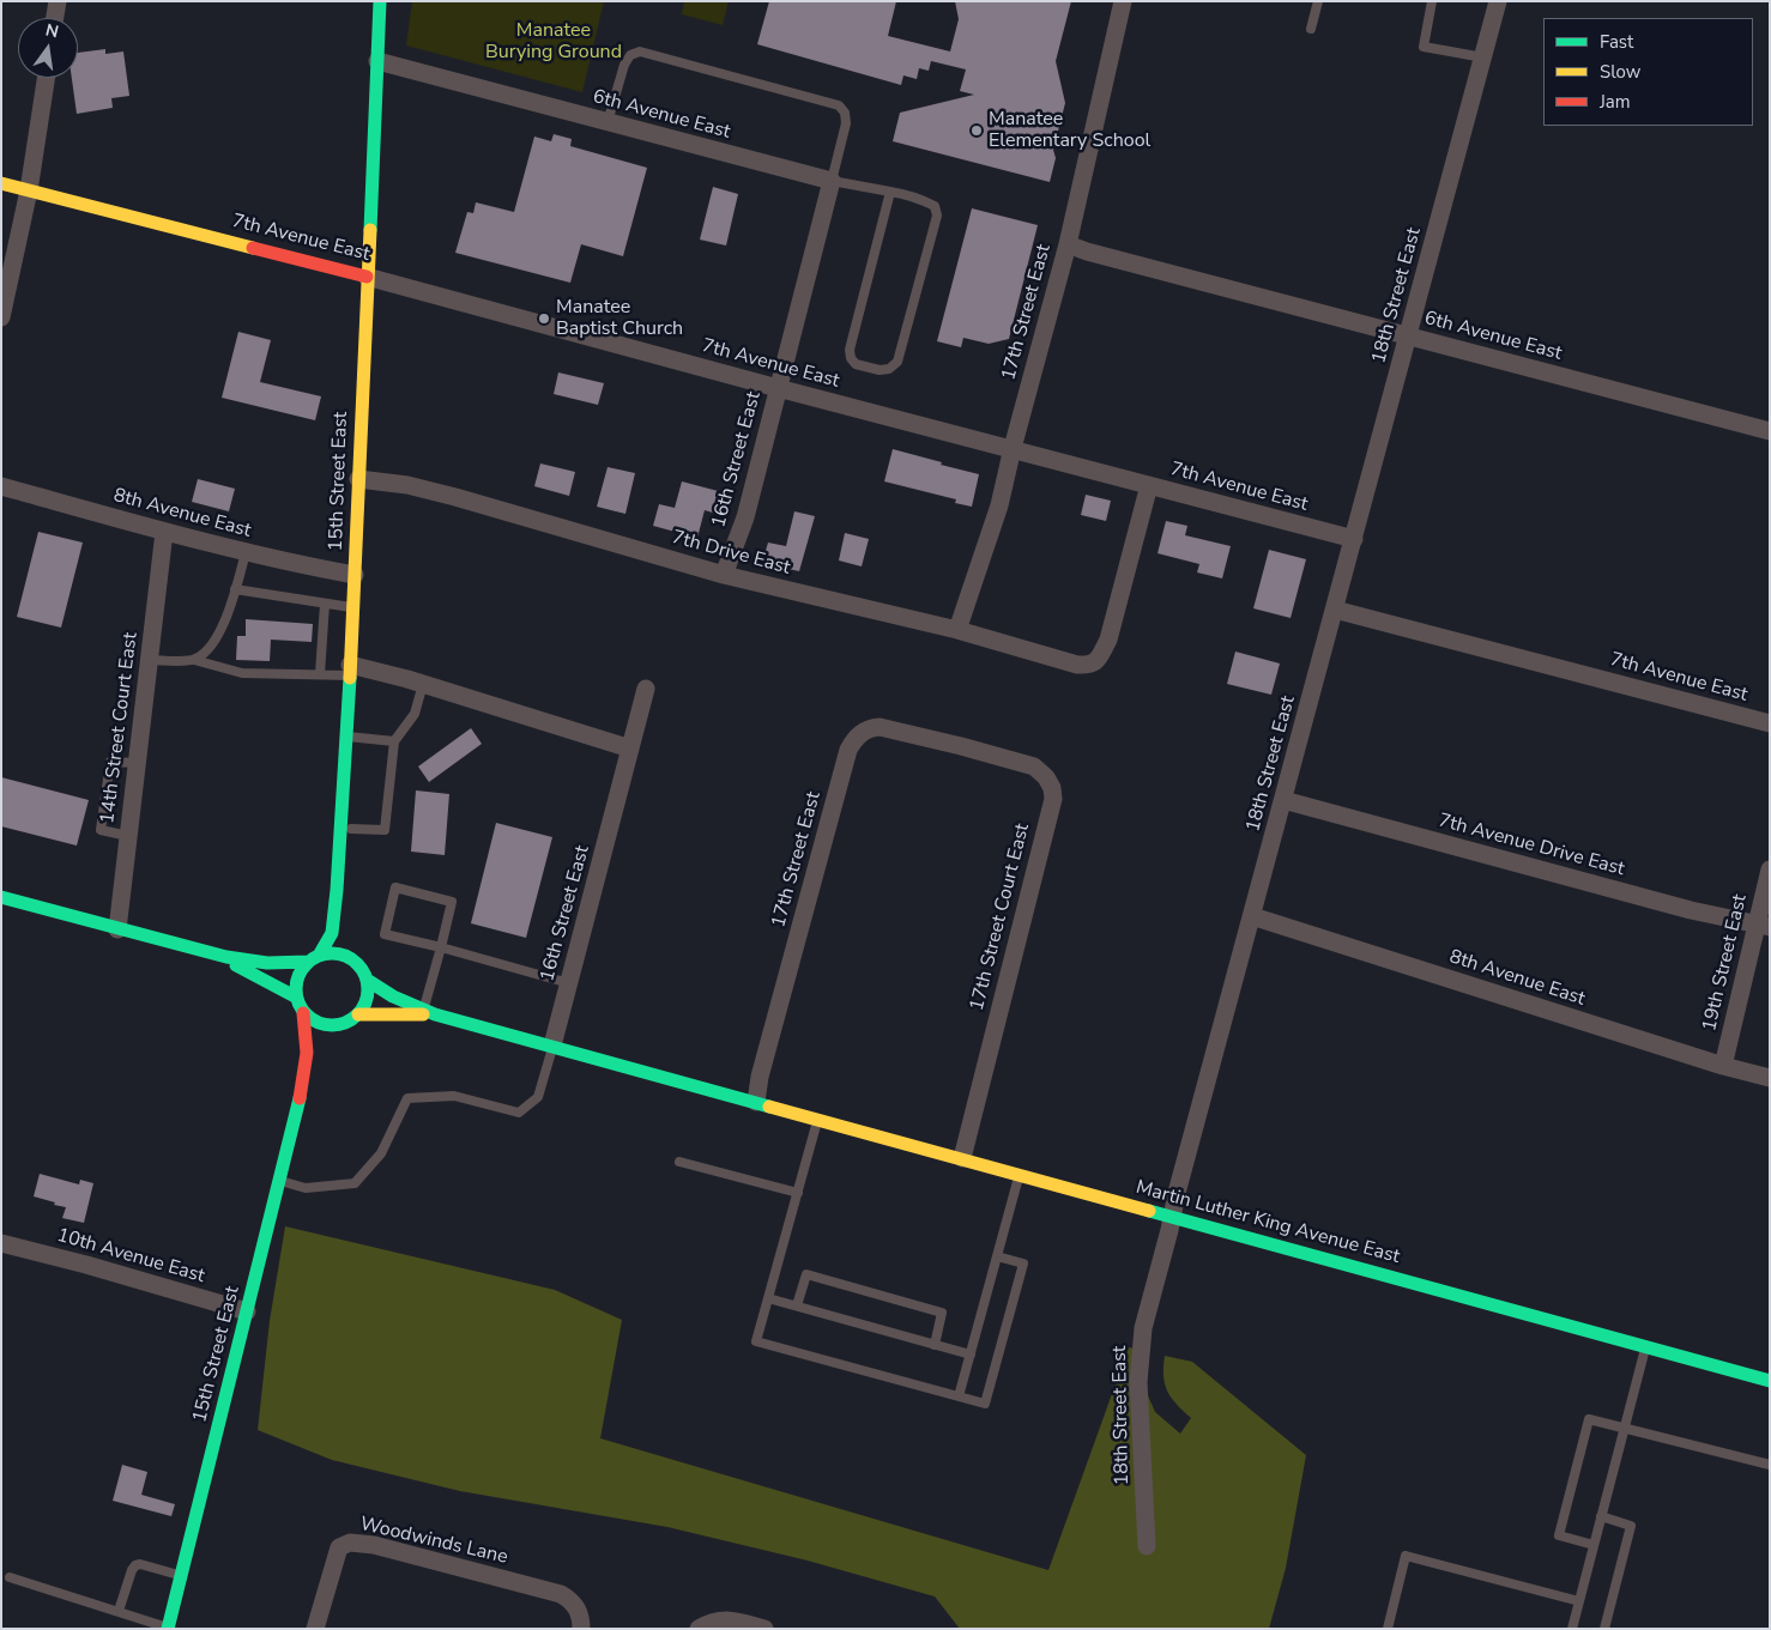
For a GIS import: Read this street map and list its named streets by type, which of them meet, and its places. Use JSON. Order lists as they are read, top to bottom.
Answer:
{
  "streets": {
    "street": [
      "6th Avenue East",
      "7th Avenue East",
      "18th Street East",
      "17th Street East",
      "16th Street East",
      "15th Street East",
      "8th Avenue East",
      "7th Drive East",
      "14th Street Court East",
      "7th Avenue Drive East",
      "17th Street Court East",
      "19th Street East",
      "Martin Luther King Avenue East",
      "10th Avenue East",
      "Woodwinds Lane"
    ]
  },
  "crossings": [
    ["6th Avenue East", "18th Street East"],
    ["6th Avenue East", "17th Street East"],
    ["6th Avenue East", "16th Street East"],
    ["6th Avenue East", "15th Street East"],
    ["7th Avenue East", "18th Street East"],
    ["7th Avenue East", "17th Street East"],
    ["7th Avenue East", "16th Street East"],
    ["7th Avenue East", "15th Street East"],
    ["7th Avenue East", "7th Drive East"],
    ["18th Street East", "8th Avenue East"],
    ["18th Street East", "7th Avenue Drive East"],
    ["18th Street East", "Martin Luther King Avenue East"],
    ["17th Street East", "7th Drive East"],
    ["17th Street East", "17th Street Court East"],
    ["17th Street East", "Martin Luther King Avenue East"],
    ["16th Street East", "7th Drive East"],
    ["16th Street East", "Martin Luther King Avenue East"],
    ["15th Street East", "8th Avenue East"],
    ["15th Street East", "7th Drive East"],
    ["15th Street East", "10th Avenue East"],
    ["8th Avenue East", "14th Street Court East"],
    ["8th Avenue East", "19th Street East"],
    ["7th Avenue Drive East", "19th Street East"],
    ["17th Street Court East", "Martin Luther King Avenue East"]
  ],
  "parks": ["Manatee Burying Ground"],
  "places": ["Manatee Elementary School", "Manatee Baptist Church"],
  "legend": ["Fast", "Slow", "Jam"],
  "north": "top"
}
